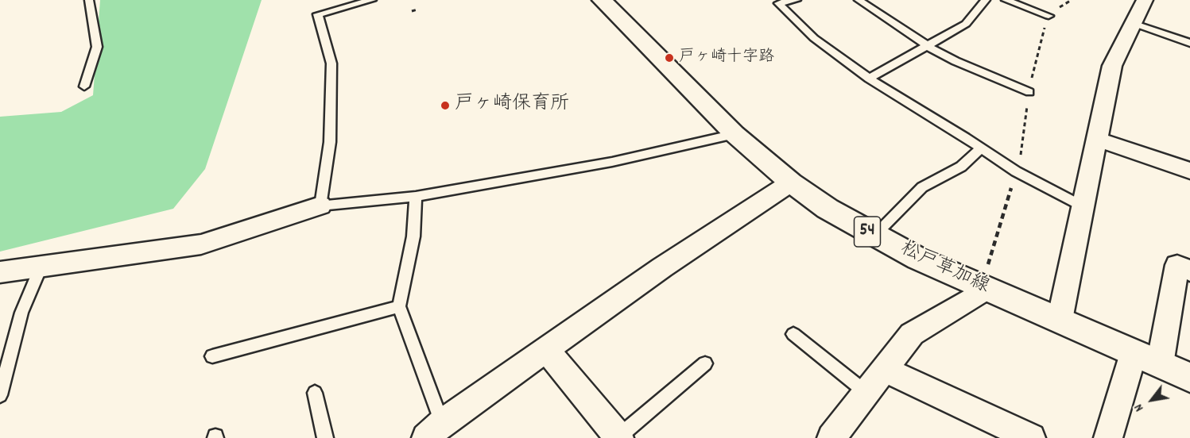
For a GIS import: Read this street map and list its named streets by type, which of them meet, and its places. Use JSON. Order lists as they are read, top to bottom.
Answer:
{
  "streets": {
    "main road": ["54", "松戸草加線"]
  },
  "places": ["戸ヶ崎十字路", "戸ヶ崎保育所"],
  "north": "bottom left"
}
